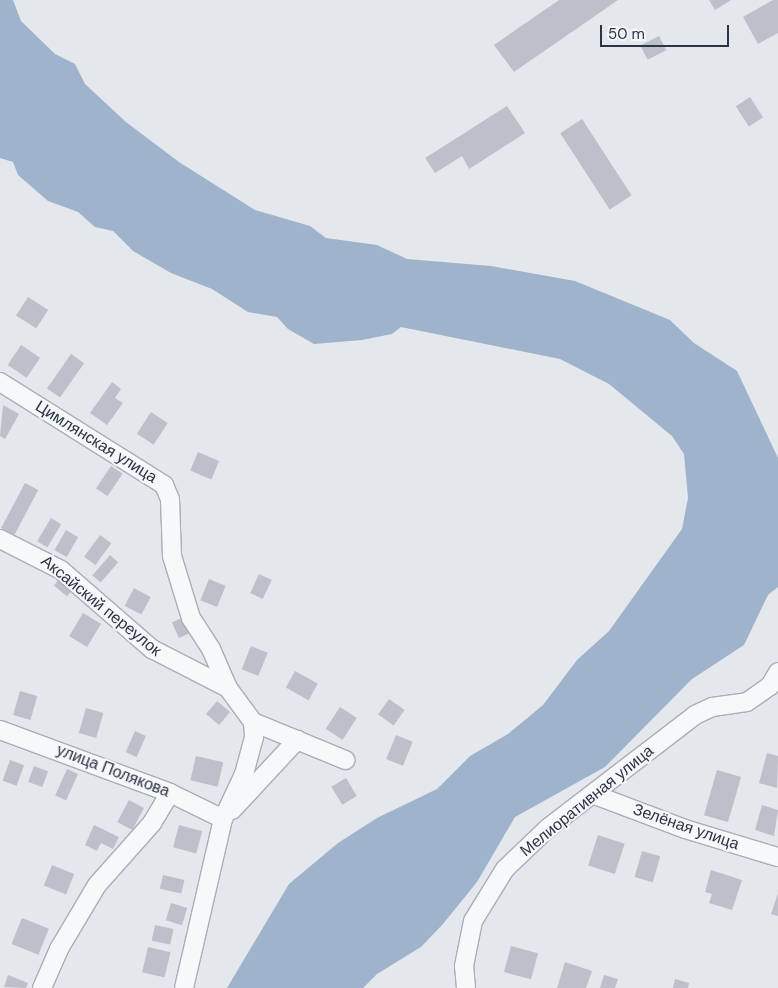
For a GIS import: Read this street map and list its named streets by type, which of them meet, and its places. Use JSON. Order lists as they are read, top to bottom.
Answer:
{
  "streets": {
    "street": [
      "Цимлянская улица",
      "Аксайский переулок",
      "улица Полякова",
      "Мелиоративная улица",
      "Зелёная улица"
    ]
  },
  "crossings": [
    ["Цимлянская улица", "Аксайский переулок"],
    ["Мелиоративная улица", "Зелёная улица"]
  ],
  "scale_bar": "50 m"
}
